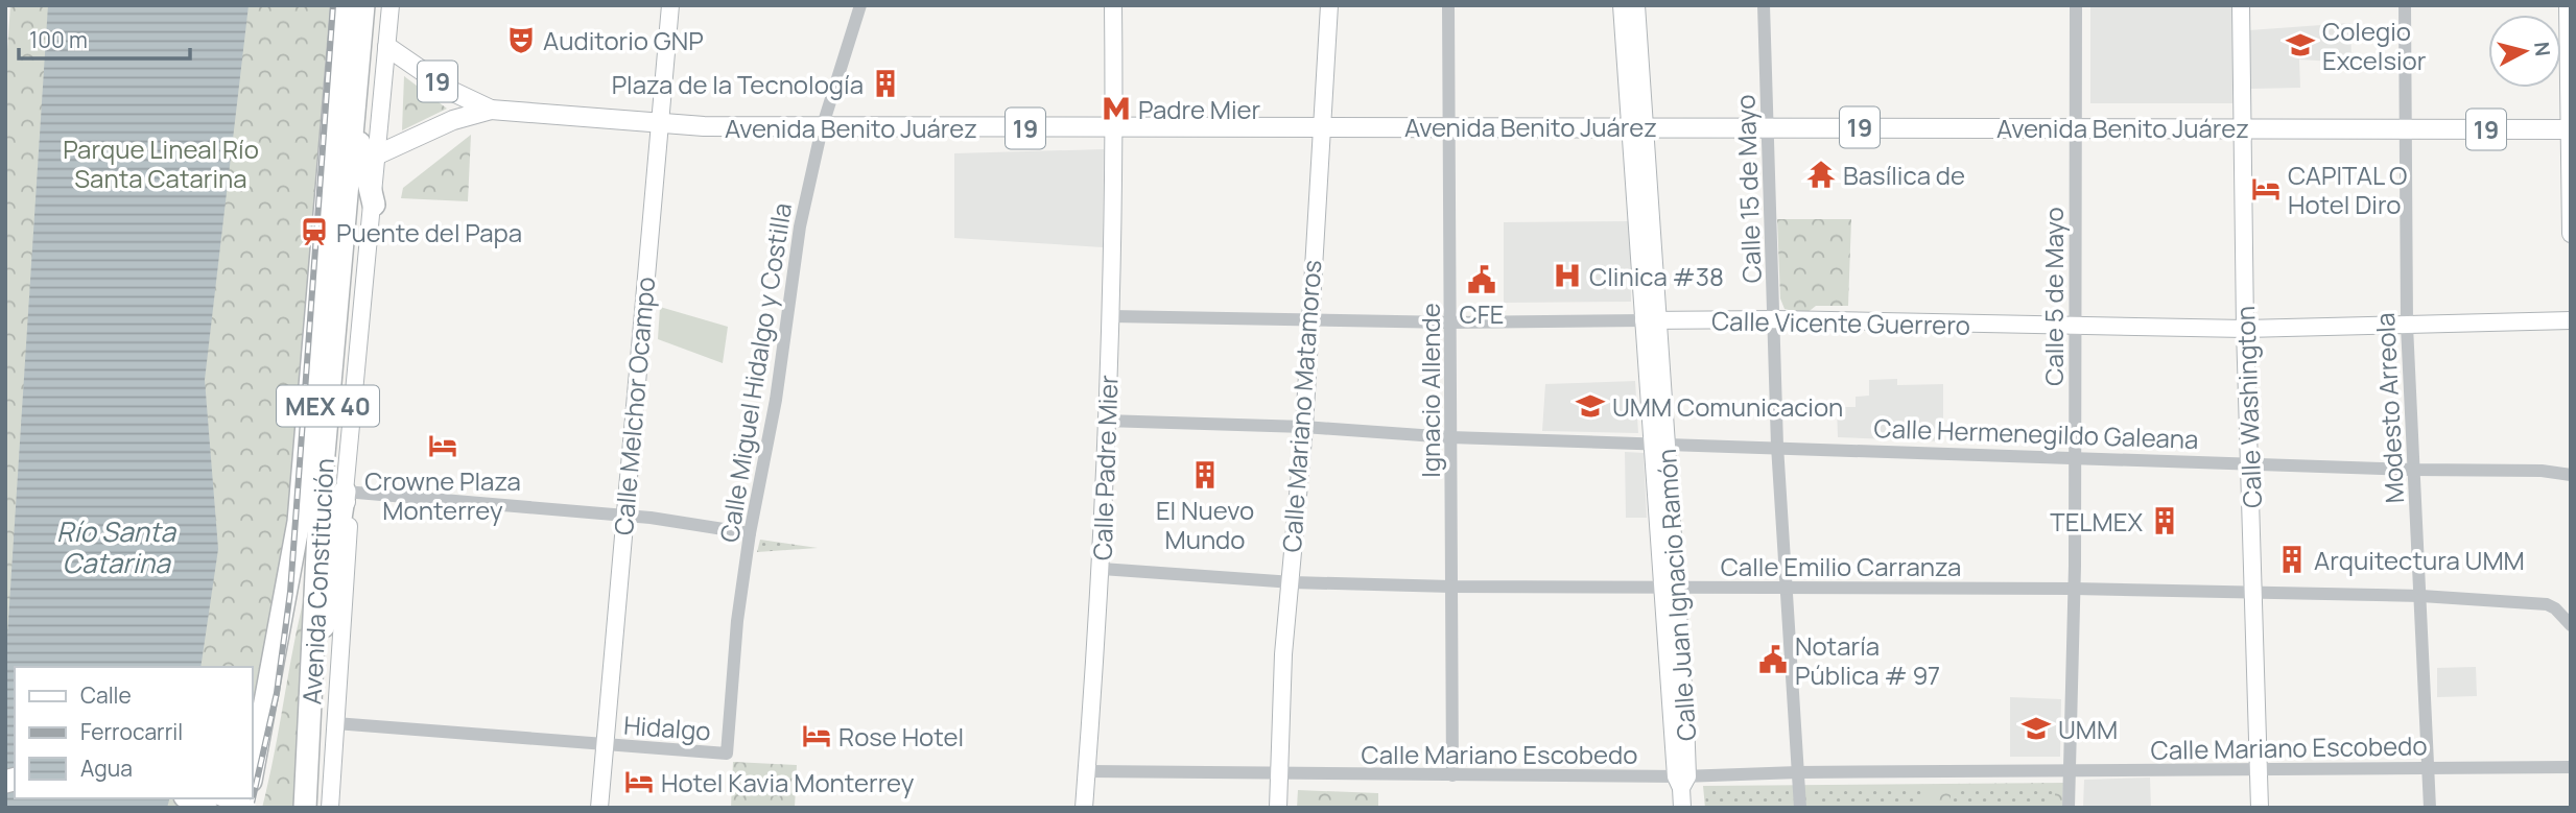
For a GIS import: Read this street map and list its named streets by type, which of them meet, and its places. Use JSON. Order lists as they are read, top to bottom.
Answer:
{
  "streets": {
    "highway": ["MEX 40", "Avenida Constitución"],
    "main road": ["19", "Avenida Benito Juárez"],
    "street": [
      "Calle 15 de Mayo",
      "Calle 5 de Mayo",
      "Calle Vicente Guerrero",
      "Calle Miguel Hidalgo y Costilla",
      "Ignacio Allende",
      "Calle Melchor Ocampo",
      "Calle Mariano Matamoros",
      "Calle Washington",
      "Modesto Arreola",
      "Calle Hermenegildo Galeana",
      "Calle Padre Mier",
      "Calle Emilio Carranza",
      "Calle Juan Ignacio Ramón",
      "Hidalgo",
      "Calle Mariano Escobedo"
    ]
  },
  "crossings": [
    ["Avenida Benito Juárez", "Calle 15 de Mayo"],
    ["Avenida Benito Juárez", "Calle 5 de Mayo"],
    ["Avenida Benito Juárez", "Calle Miguel Hidalgo y Costilla"],
    ["Avenida Benito Juárez", "Ignacio Allende"],
    ["Avenida Benito Juárez", "Calle Melchor Ocampo"],
    ["Avenida Benito Juárez", "Calle Mariano Matamoros"],
    ["Avenida Benito Juárez", "Calle Washington"],
    ["Avenida Benito Juárez", "Modesto Arreola"],
    ["Avenida Benito Juárez", "Calle Padre Mier"],
    ["Avenida Benito Juárez", "Calle Juan Ignacio Ramón"],
    ["Calle 15 de Mayo", "Calle Vicente Guerrero"],
    ["Calle 15 de Mayo", "Calle Hermenegildo Galeana"],
    ["Calle 15 de Mayo", "Calle Emilio Carranza"],
    ["Calle 15 de Mayo", "Calle Mariano Escobedo"],
    ["Calle 5 de Mayo", "Calle Vicente Guerrero"],
    ["Calle 5 de Mayo", "Calle Hermenegildo Galeana"],
    ["Calle 5 de Mayo", "Calle Emilio Carranza"],
    ["Calle 5 de Mayo", "Calle Mariano Escobedo"],
    ["Calle Vicente Guerrero", "Ignacio Allende"],
    ["Calle Vicente Guerrero", "Calle Mariano Matamoros"],
    ["Calle Vicente Guerrero", "Calle Washington"],
    ["Calle Vicente Guerrero", "Modesto Arreola"],
    ["Calle Vicente Guerrero", "Calle Padre Mier"],
    ["Calle Vicente Guerrero", "Calle Juan Ignacio Ramón"],
    ["Calle Miguel Hidalgo y Costilla", "Hidalgo"],
    ["Ignacio Allende", "Calle Hermenegildo Galeana"],
    ["Ignacio Allende", "Calle Emilio Carranza"],
    ["Ignacio Allende", "Calle Mariano Escobedo"],
    ["Calle Melchor Ocampo", "Hidalgo"],
    ["Calle Mariano Matamoros", "Calle Hermenegildo Galeana"],
    ["Calle Mariano Matamoros", "Calle Emilio Carranza"],
    ["Calle Mariano Matamoros", "Calle Mariano Escobedo"],
    ["Calle Washington", "Calle Hermenegildo Galeana"],
    ["Calle Washington", "Calle Emilio Carranza"],
    ["Calle Washington", "Calle Mariano Escobedo"],
    ["Modesto Arreola", "Calle Hermenegildo Galeana"],
    ["Modesto Arreola", "Calle Emilio Carranza"],
    ["Modesto Arreola", "Calle Mariano Escobedo"],
    ["Calle Hermenegildo Galeana", "Calle Padre Mier"],
    ["Calle Hermenegildo Galeana", "Calle Juan Ignacio Ramón"],
    ["Calle Padre Mier", "Calle Emilio Carranza"],
    ["Calle Padre Mier", "Calle Mariano Escobedo"],
    ["Calle Emilio Carranza", "Calle Juan Ignacio Ramón"],
    ["Calle Juan Ignacio Ramón", "Calle Mariano Escobedo"]
  ],
  "water": ["Río Santa Catarina"],
  "parks": ["Parque Lineal Río Santa Catarina"],
  "places": {
    "theatre": ["Auditorio GNP"],
    "school or university": ["Colegio Excelsior", "UMM Comunicacion", "UMM"],
    "building": [
      "Plaza de la Tecnología",
      "El Nuevo Mundo",
      "TELMEX",
      "Arquitectura UMM"
    ],
    "metro station": ["Padre Mier"],
    "temple": ["Basílica de"],
    "hotel": [
      "CAPITAL O Hotel Diro",
      "Crowne Plaza Monterrey",
      "Rose Hotel",
      "Hotel Kavia Monterrey"
    ],
    "station": ["Puente del Papa"],
    "hospital": ["Clinica #38"],
    "public building": ["CFE", "Notaría Pública # 97"]
  },
  "legend": ["Calle", "Ferrocarril", "Agua"],
  "scale_bar": "100 m",
  "north": "right"
}
